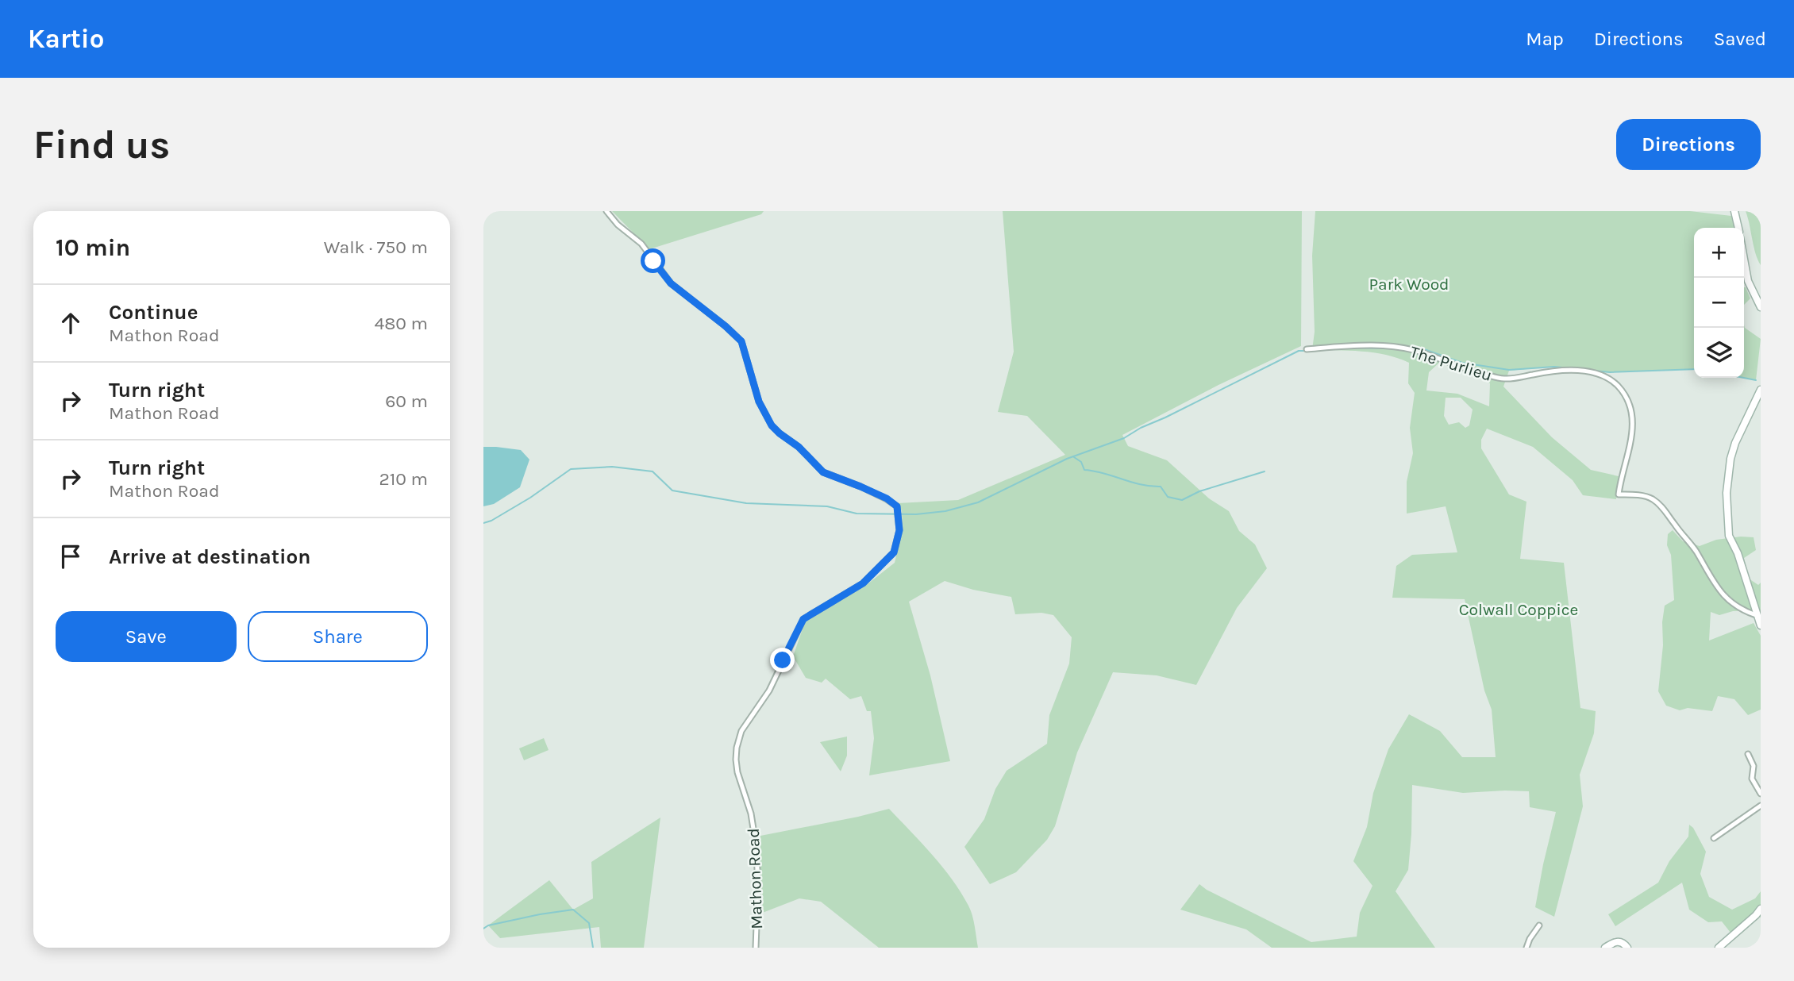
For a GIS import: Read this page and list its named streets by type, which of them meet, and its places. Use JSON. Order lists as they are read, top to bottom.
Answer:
{
  "streets": {
    "street": ["The Purlieu", "Mathon Road"]
  },
  "parks": ["Park Wood", "Colwall Coppice"],
  "page": {
    "header": "Kartio",
    "nav": ["Map", "Directions", "Saved"],
    "buttons": [
      "Directions",
      ["Save", "Share"]
    ],
    "title": "Find us",
    "heading": ["10 min", "Walk · 750 m"],
    "map_buttons": ["+", "−"],
    "list": [
      ["Continue", "Mathon Road", "480 m"],
      ["Turn right", "Mathon Road", "60 m"],
      ["Turn right", "Mathon Road", "210 m"],
      "Arrive at destination"
    ]
  }
}
